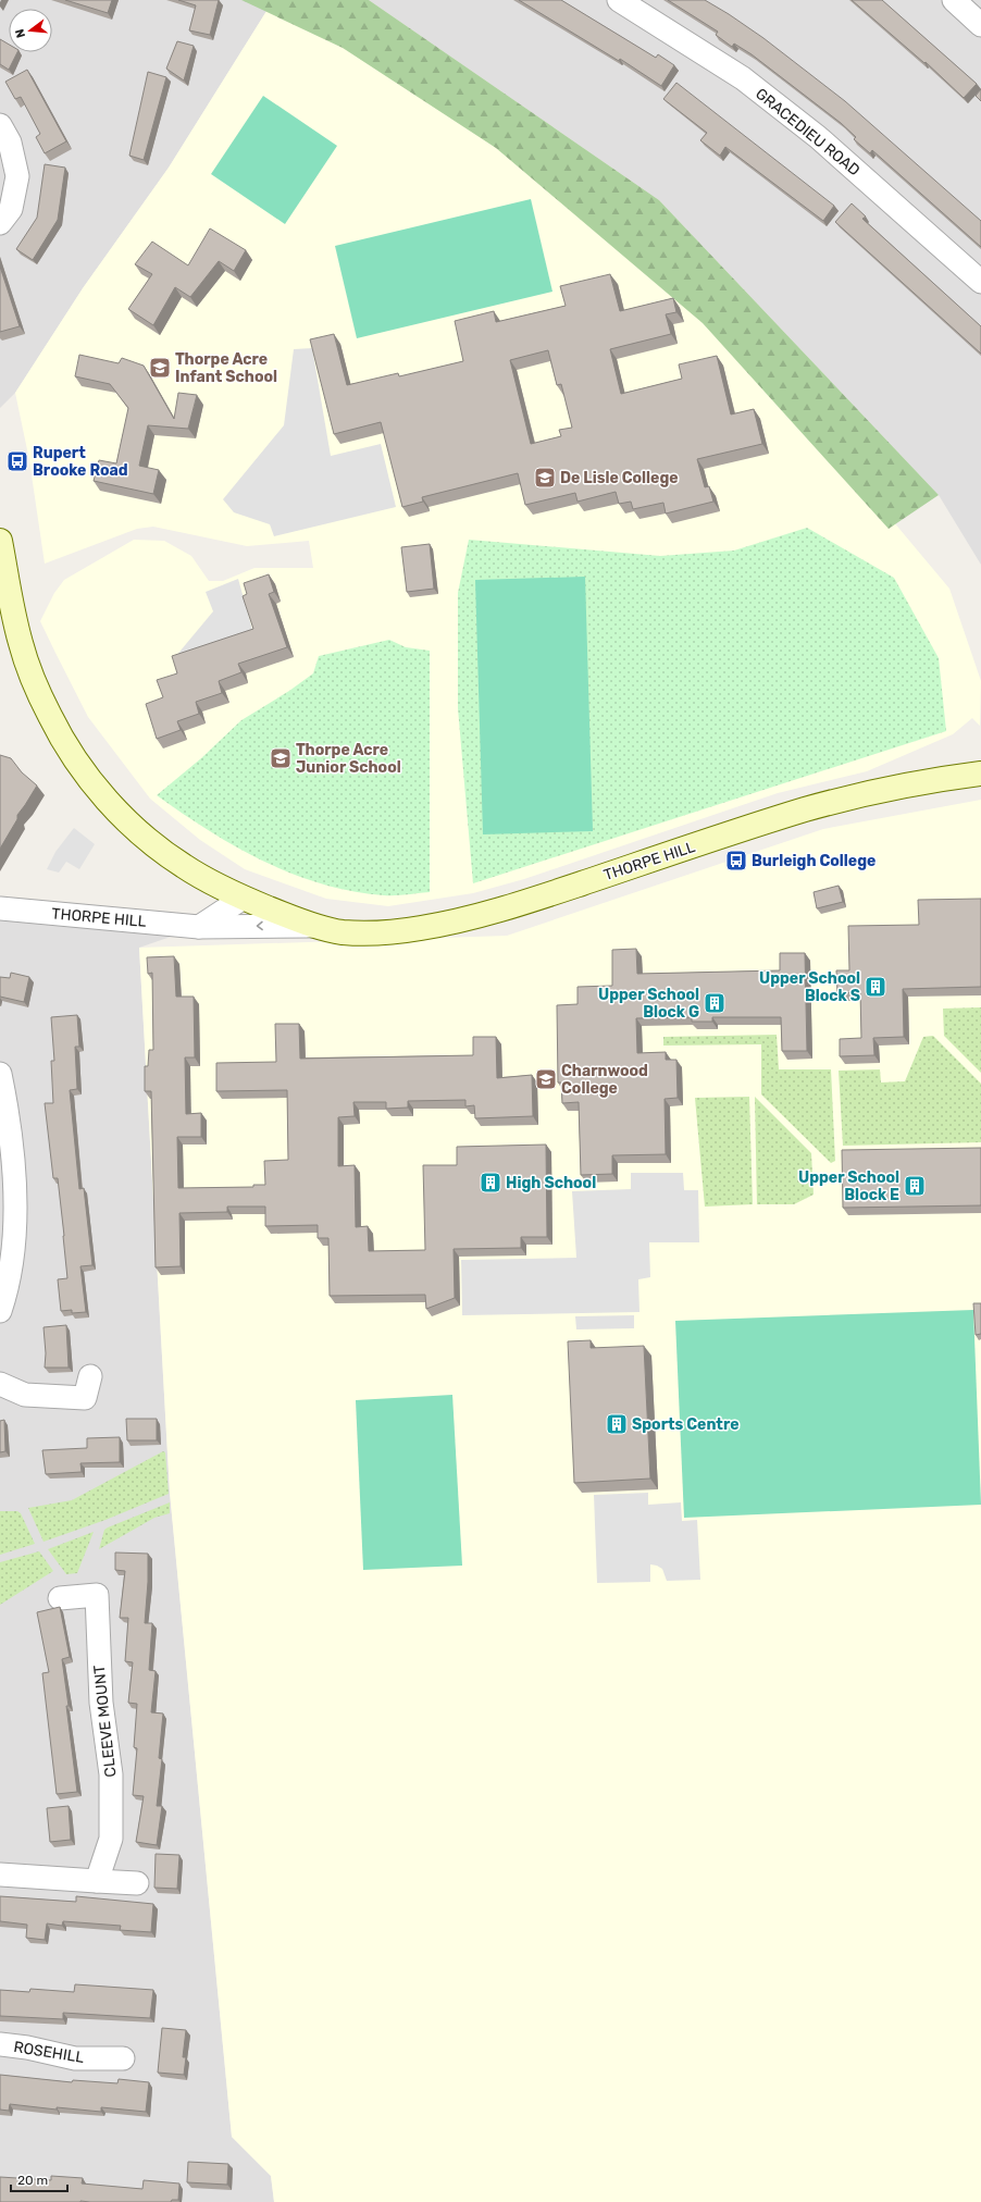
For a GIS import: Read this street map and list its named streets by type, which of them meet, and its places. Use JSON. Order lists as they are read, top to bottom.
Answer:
{
  "streets": {
    "street": [
      "GRACEDIEU ROAD",
      "THORPE HILL",
      "CLEEVE MOUNT",
      "ROSEHILL"
    ]
  },
  "places": {
    "school or university": [
      "Thorpe Acre Infant School",
      "De Lisle College",
      "Thorpe Acre Junior School",
      "Charnwood College"
    ],
    "bus stop": ["Rupert Brooke Road", "Burleigh College"],
    "building": [
      "Upper School Block S",
      "Upper School Block G",
      "High School",
      "Upper School Block E",
      "Sports Centre"
    ]
  },
  "scale_bar": "20 m",
  "north": "left"
}
